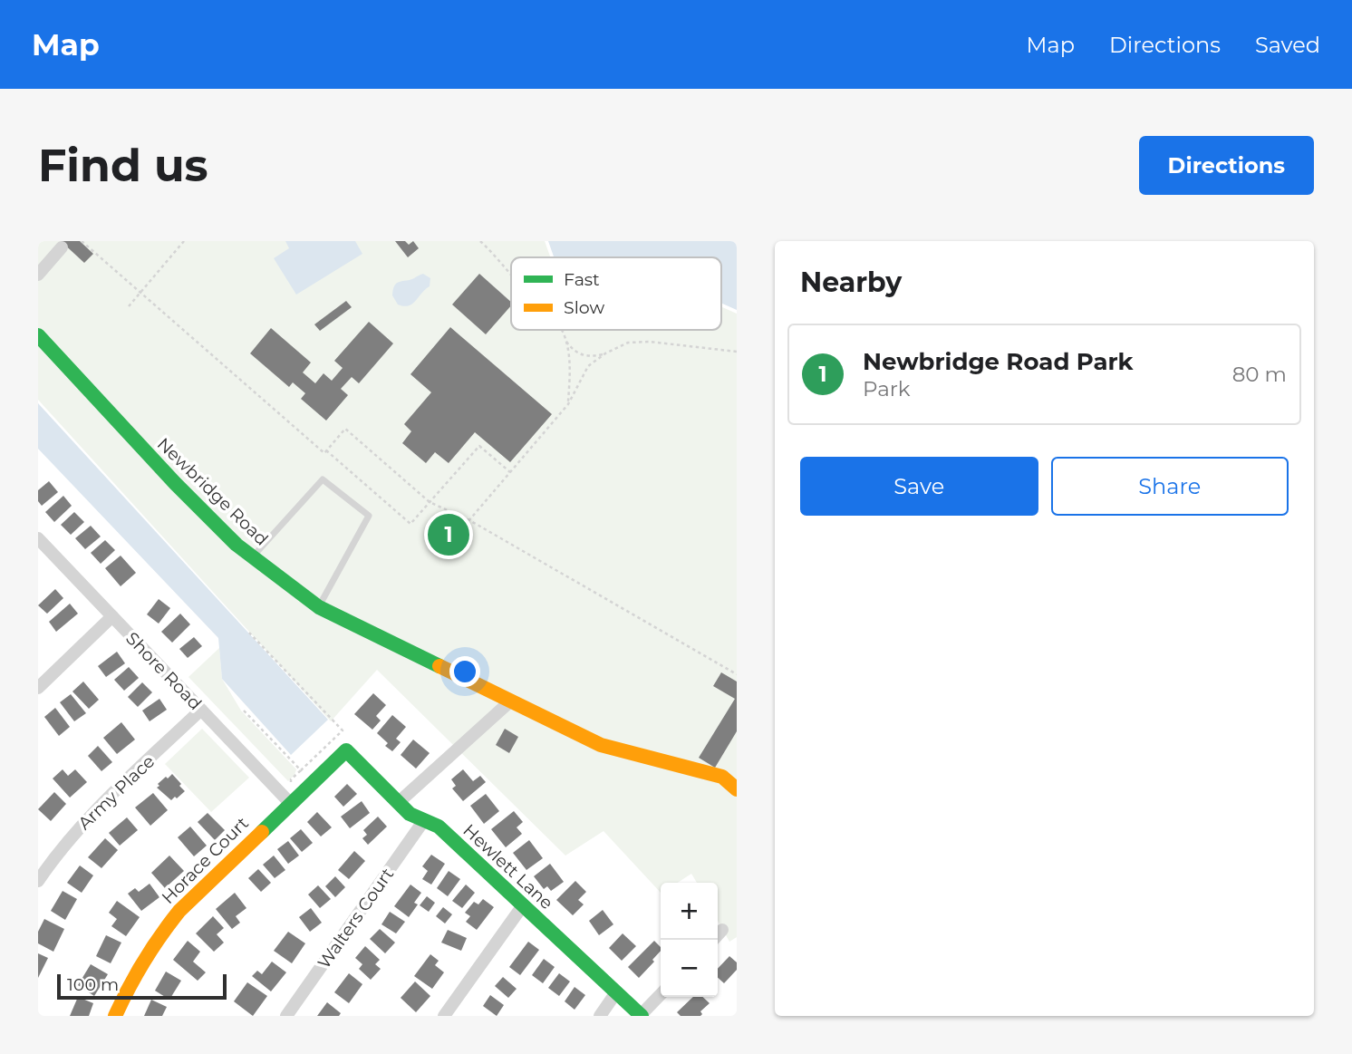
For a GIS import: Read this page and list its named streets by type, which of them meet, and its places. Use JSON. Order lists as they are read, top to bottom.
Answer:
{
  "streets": {
    "street": [
      "Newbridge Road",
      "Shore Road",
      "Army Place",
      "Horace Court",
      "Hewlett Lane",
      "Walters Court"
    ]
  },
  "crossings": [
    ["Shore Road", "Army Place"],
    ["Shore Road", "Horace Court"],
    ["Horace Court", "Hewlett Lane"],
    ["Hewlett Lane", "Walters Court"]
  ],
  "legend": ["Fast", "Slow"],
  "scale_bar": "100 m",
  "page": {
    "header": "Map",
    "nav": ["Map", "Directions", "Saved"],
    "buttons": [
      "Directions",
      ["Save", "Share"]
    ],
    "title": "Find us",
    "heading": "Nearby",
    "list": [
      {
        "mark": "1",
        "name": "Newbridge Road Park",
        "note": "Park",
        "value": "80 m"
      }
    ],
    "pins": "1",
    "map_buttons": ["+", "−"],
    "scale": "100 m"
  }
}
